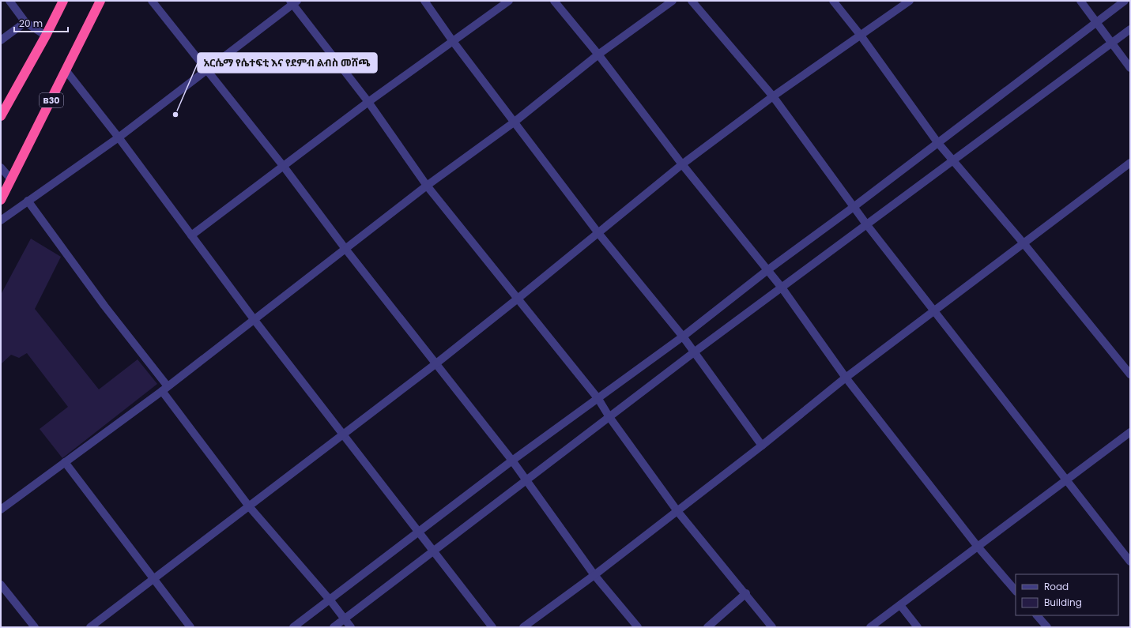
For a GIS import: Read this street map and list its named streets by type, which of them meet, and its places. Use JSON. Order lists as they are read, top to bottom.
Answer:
{
  "streets": {
    "highway": ["B30"]
  },
  "places": ["አርሴማ የሴተፍቲ እና የደምብ ልብስ መሸጫ"],
  "legend": ["Road", "Building"],
  "scale_bar": "20 m"
}
